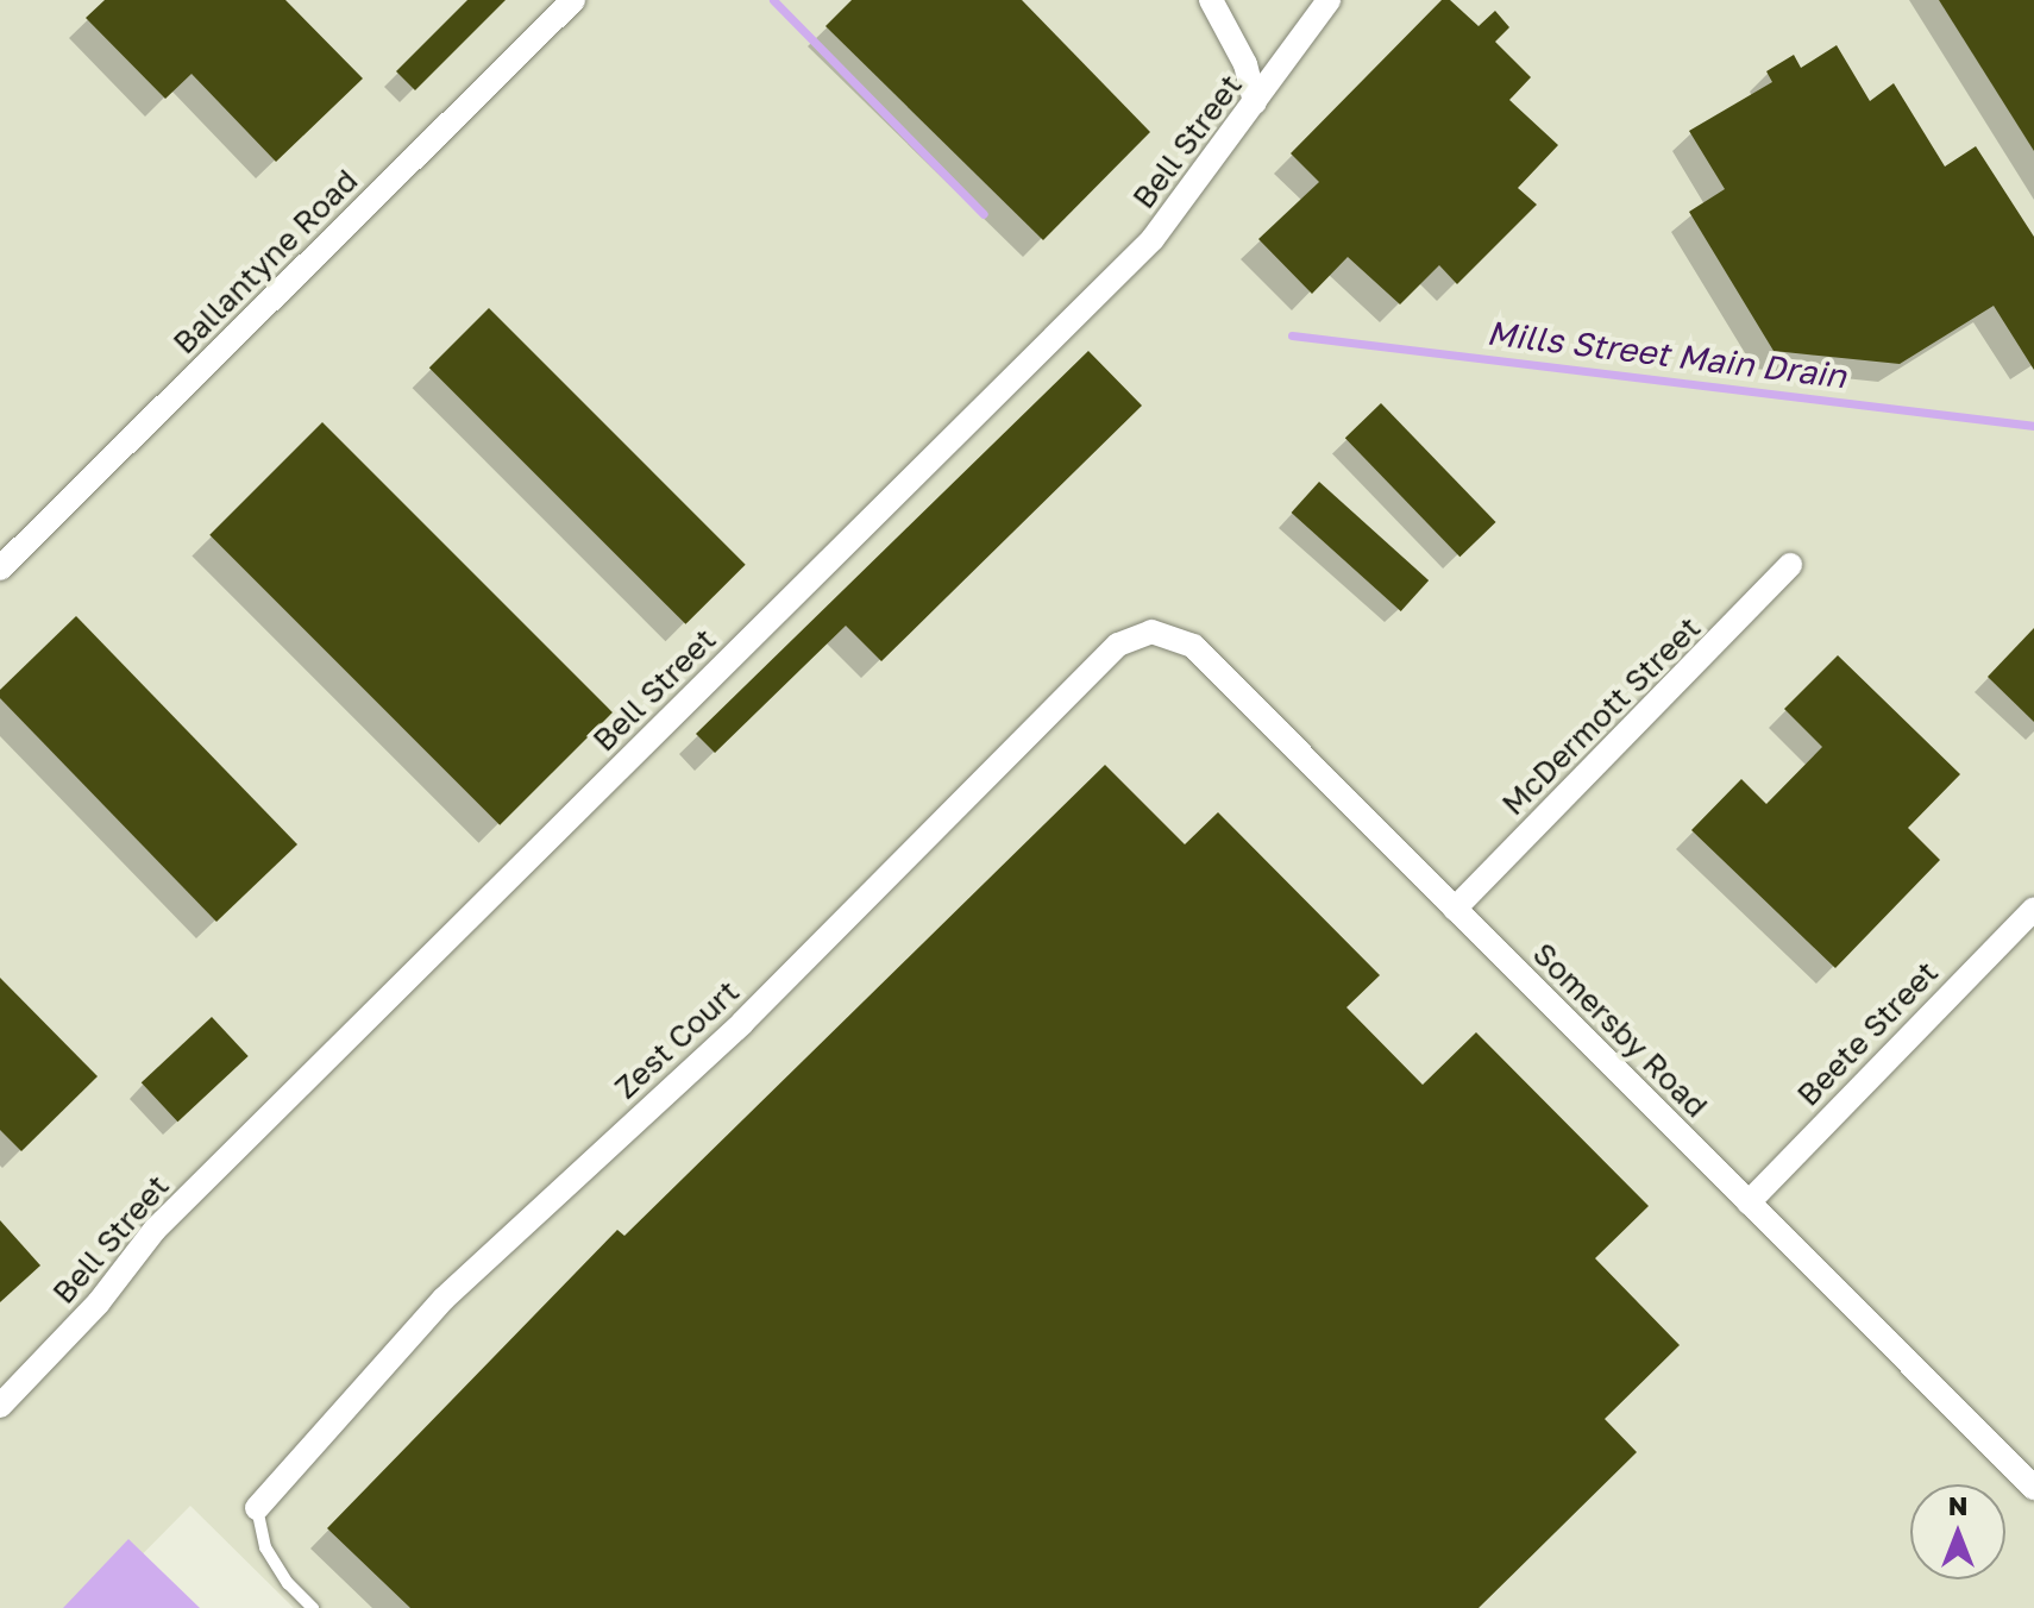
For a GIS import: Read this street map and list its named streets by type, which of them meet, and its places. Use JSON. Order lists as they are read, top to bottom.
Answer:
{
  "streets": {
    "street": [
      "Bell Street",
      "Ballantyne Road",
      "McDermott Street",
      "Somersby Road",
      "Beete Street",
      "Zest Court"
    ]
  },
  "crossings": [
    ["McDermott Street", "Somersby Road"],
    ["Somersby Road", "Beete Street"],
    ["Somersby Road", "Zest Court"]
  ],
  "water": ["Mills Street Main Drain"],
  "north": "top"
}
